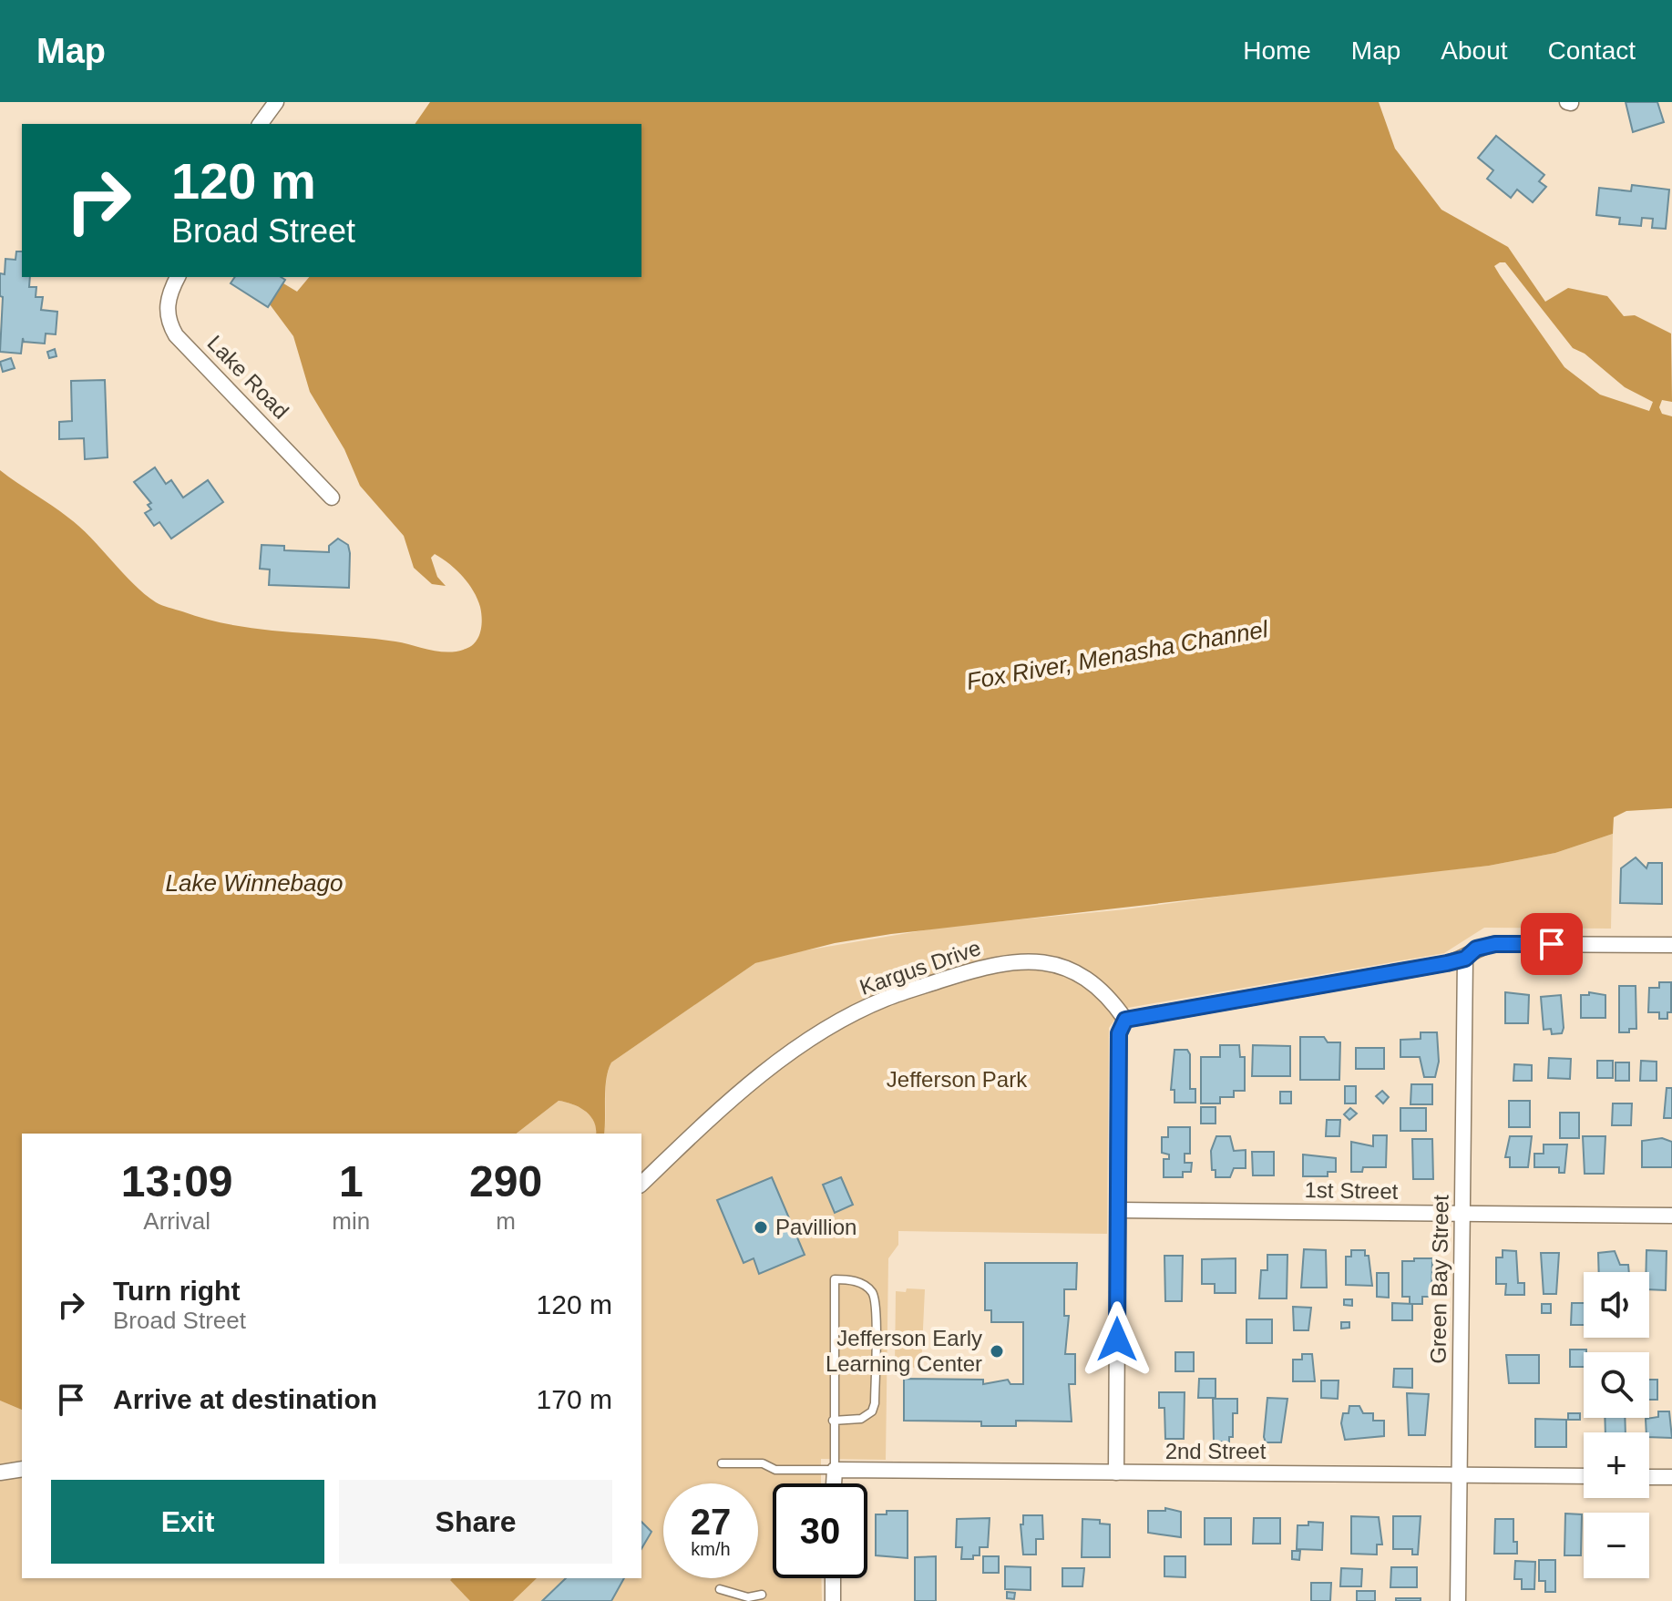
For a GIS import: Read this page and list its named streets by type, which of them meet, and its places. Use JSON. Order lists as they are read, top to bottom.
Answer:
{
  "streets": {
    "street": [
      "Lake Road",
      "Kargus Drive",
      "1st Street",
      "Green Bay Street",
      "2nd Street"
    ]
  },
  "crossings": [
    ["1st Street", "Green Bay Street"],
    ["Green Bay Street", "2nd Street"]
  ],
  "water": ["Fox River, Menasha Channel", "Lake Winnebago"],
  "parks": ["Jefferson Park"],
  "places": ["Pavillion", "Jefferson Early Learning Center"],
  "page": {
    "header": "Map",
    "nav": [
      "Home",
      "Map",
      "About",
      "Contact"
    ],
    "turn": ["120 m", "Broad Street"],
    "eta": [
      "13:09",
      "Arrival",
      "1",
      "min",
      "290",
      "m"
    ],
    "list": [
      {
        "name": "Turn right",
        "note": "Broad Street",
        "value": "120 m"
      },
      {
        "name": "Arrive at destination",
        "value": "170 m"
      }
    ],
    "map_buttons": ["+", "−"],
    "buttons": ["Exit", "Share"],
    "speed": "27 km/h",
    "limit": "30"
  }
}
